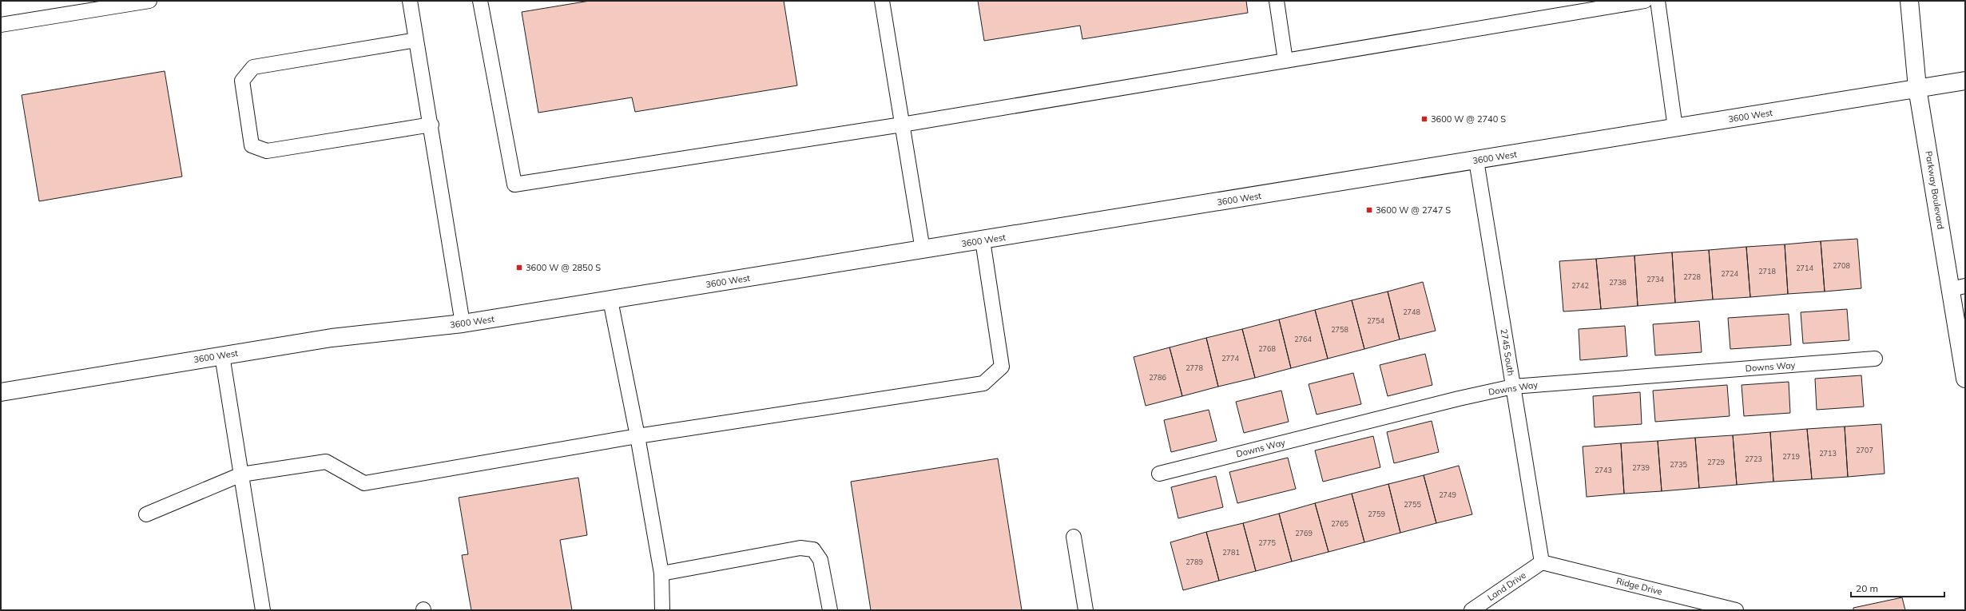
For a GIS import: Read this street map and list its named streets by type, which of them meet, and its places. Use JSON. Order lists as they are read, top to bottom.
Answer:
{
  "streets": {
    "street": ["3600 West", "Parkway Boulevard"],
    "lane": [
      "2745 South",
      "Downs Way",
      "Land Drive",
      "Ridge Drive"
    ]
  },
  "crossings": [
    ["3600 West", "Parkway Boulevard"],
    ["3600 West", "2745 South"],
    ["2745 South", "Downs Way"],
    ["2745 South", "Land Drive"],
    ["2745 South", "Ridge Drive"],
    ["Land Drive", "Ridge Drive"]
  ],
  "places": {
    "transit": ["3600 W @ 2740 S", "3600 W @ 2747 S", "3600 W @ 2850 S"]
  },
  "house_numbers": [
    "2708",
    "2714",
    "2718",
    "2724",
    "2728",
    "2734",
    "2738",
    "2742",
    "2748",
    "2754",
    "2758",
    "2764",
    "2768",
    "2774",
    "2778",
    "2786",
    "2707",
    "2713",
    "2719",
    "2723",
    "2729",
    "2735",
    "2739",
    "2743",
    "2749",
    "2755",
    "2759",
    "2765",
    "2769",
    "2775",
    "2781",
    "2789"
  ],
  "scale_bar": "20 m"
}
